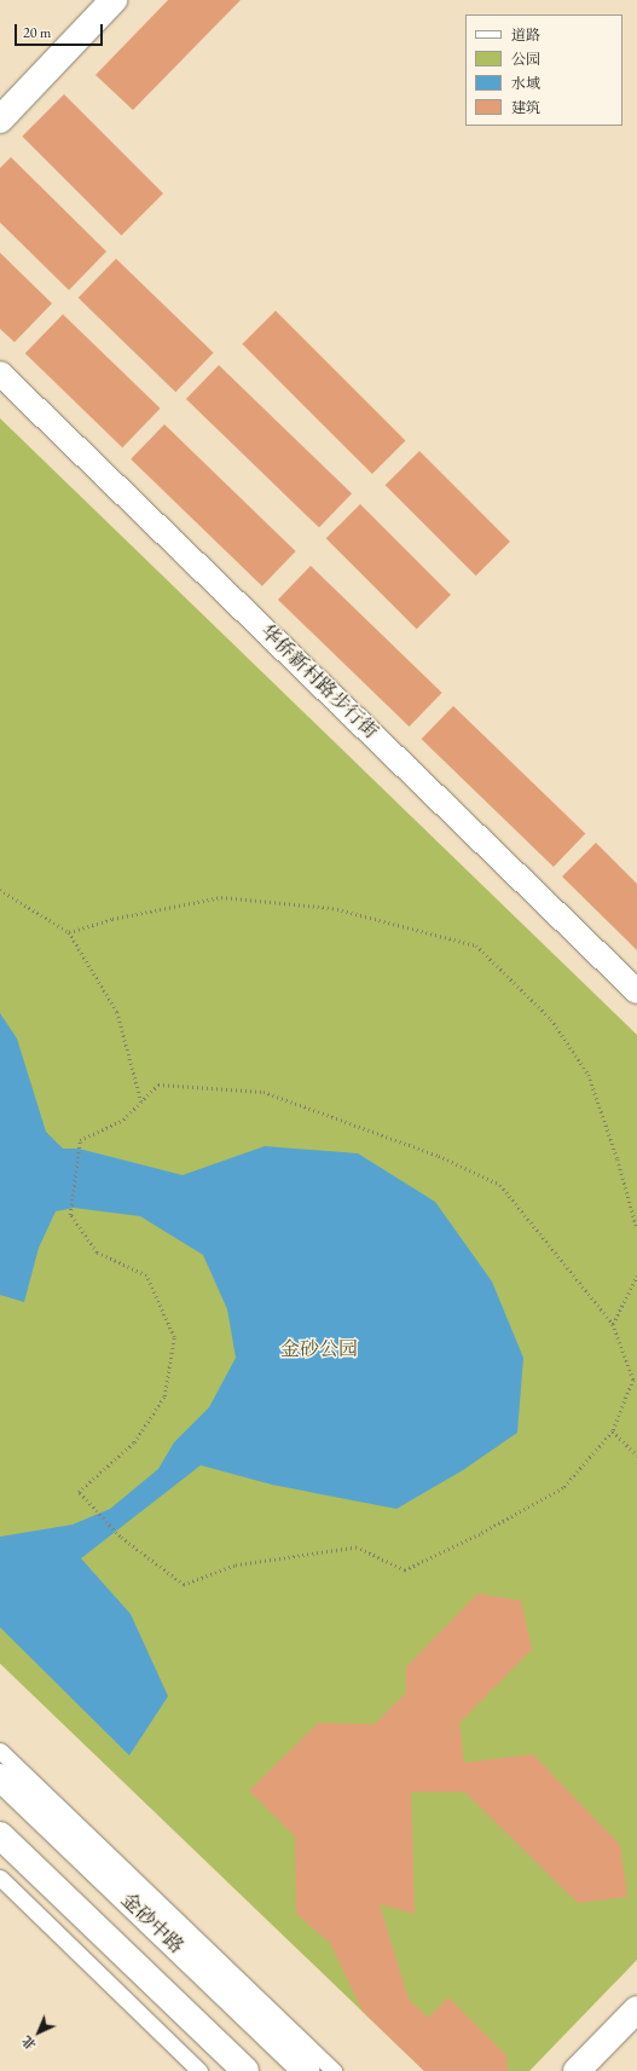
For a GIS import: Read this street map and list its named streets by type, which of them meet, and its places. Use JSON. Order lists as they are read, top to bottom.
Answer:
{
  "streets": {
    "main road": ["金砂中路"],
    "street": ["华侨新村路步行街"]
  },
  "parks": ["金砂公园"],
  "legend": [
    "道路",
    "公园",
    "水域",
    "建筑"
  ],
  "scale_bar": "20 m",
  "north": "bottom left"
}
